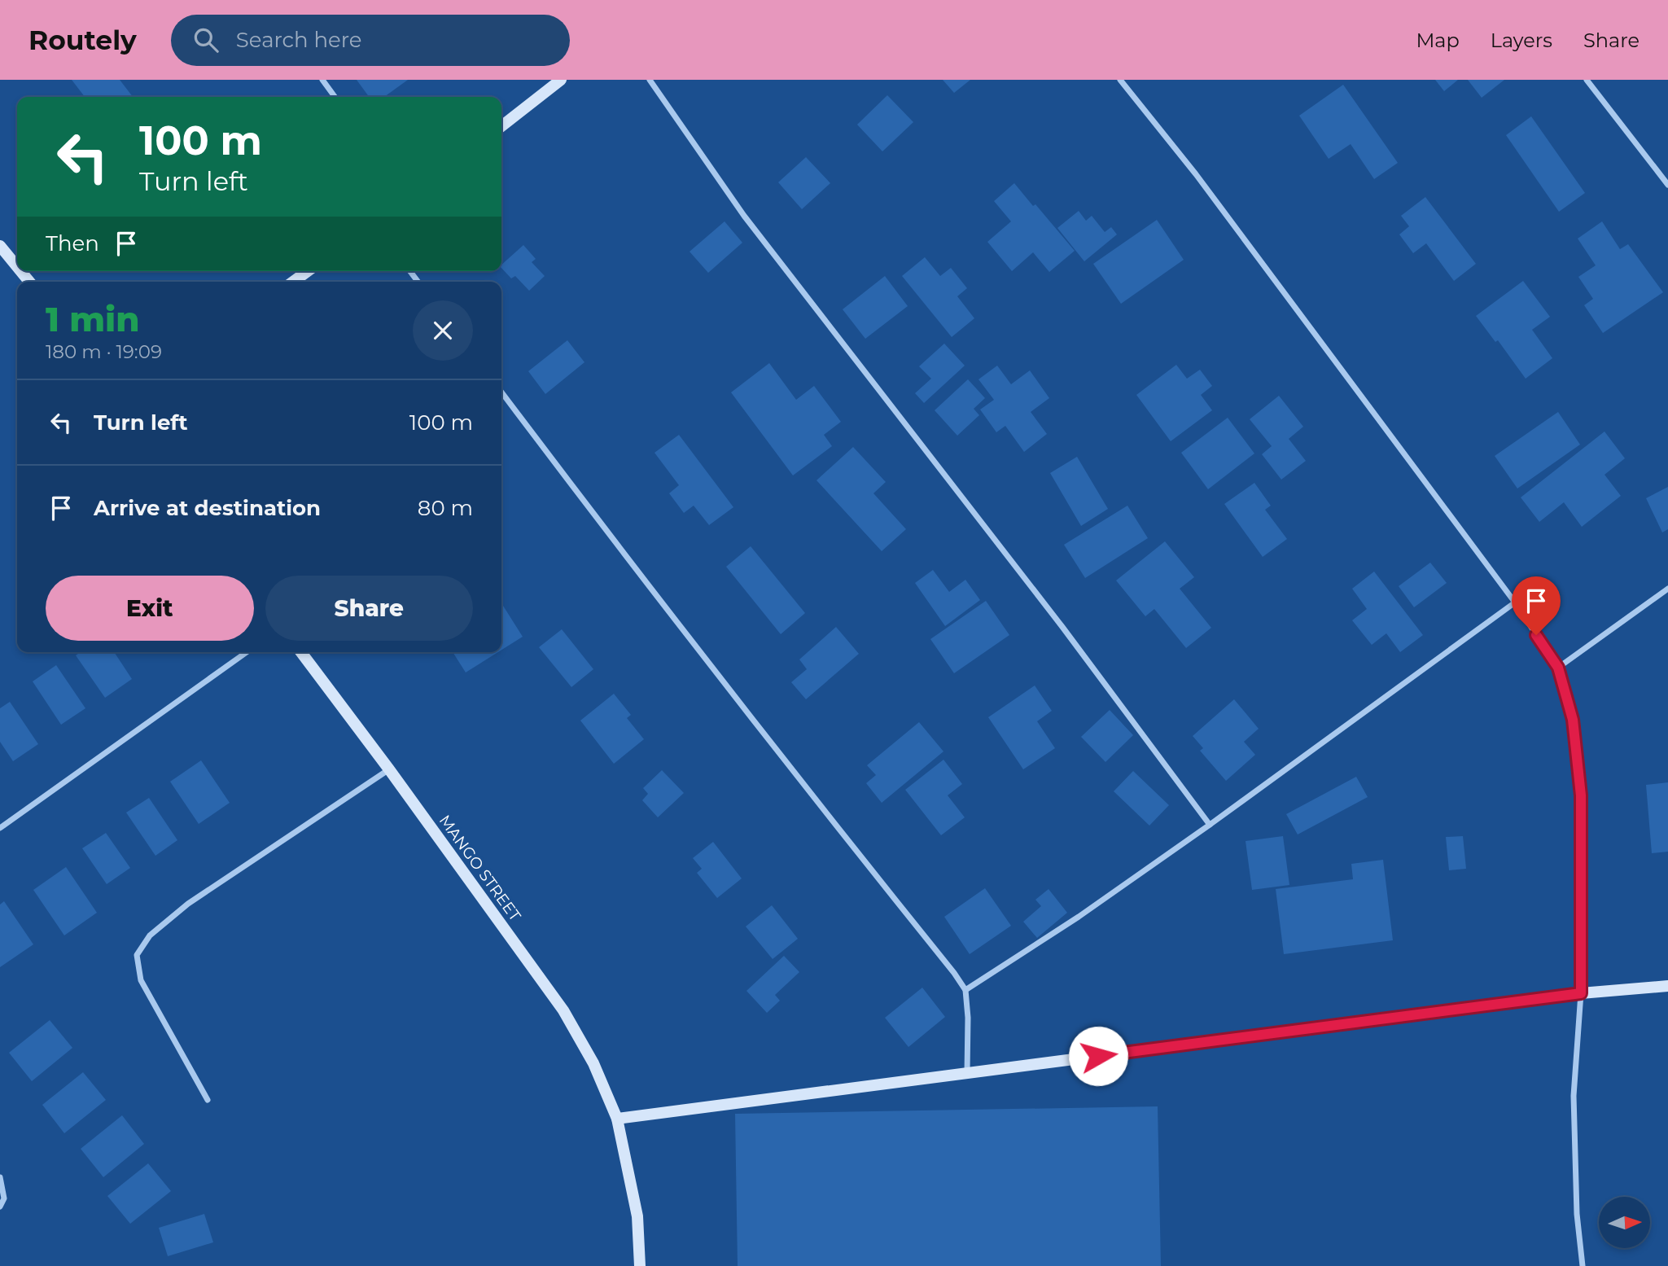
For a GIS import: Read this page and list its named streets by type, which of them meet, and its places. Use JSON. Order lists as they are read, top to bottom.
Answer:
{
  "streets": {
    "street": ["MANGO STREET"]
  },
  "north": "right",
  "page": {
    "header": "Routely",
    "search": "Search here",
    "nav": ["Map", "Layers", "Share"],
    "turn": ["100 m", "Turn left"],
    "then": "Then",
    "heading": ["1 min", "180 m · 19:09"],
    "list": [
      {
        "name": "Turn left",
        "value": "100 m"
      },
      {
        "name": "Arrive at destination",
        "value": "80 m"
      }
    ],
    "buttons": ["Exit", "Share"]
  }
}
